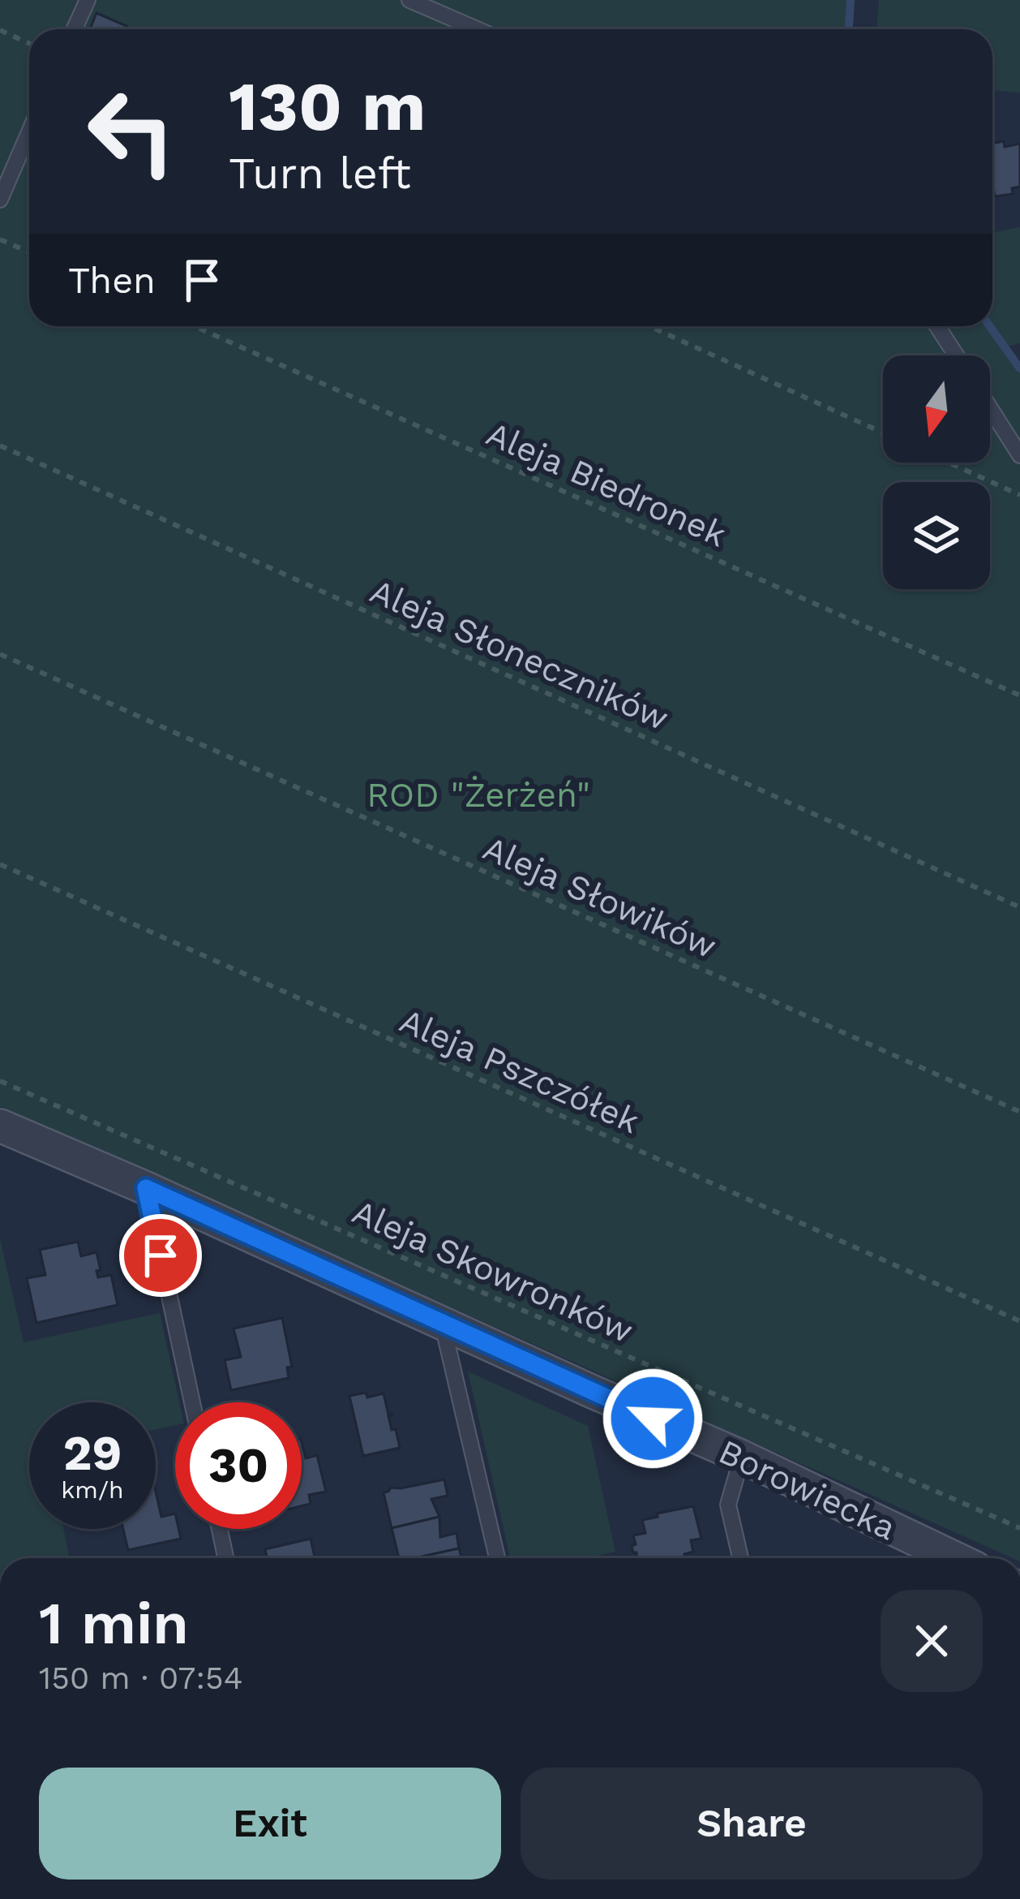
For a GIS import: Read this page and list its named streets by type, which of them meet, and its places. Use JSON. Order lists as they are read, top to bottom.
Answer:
{
  "streets": {
    "street": ["Borowiecka"],
    "path": [
      "Aleja Biedronek",
      "Aleja Słoneczników",
      "Aleja Słowików",
      "Aleja Pszczółek",
      "Aleja Skowronków"
    ]
  },
  "parks": ["ROD \"Żerżeń\""],
  "north": "bottom",
  "page": {
    "turn": ["130 m", "Turn left"],
    "then": "Then",
    "speed": "29 km/h",
    "limit": "30",
    "heading": ["1 min", "150 m · 07:54"],
    "buttons": ["Exit", "Share"]
  }
}
